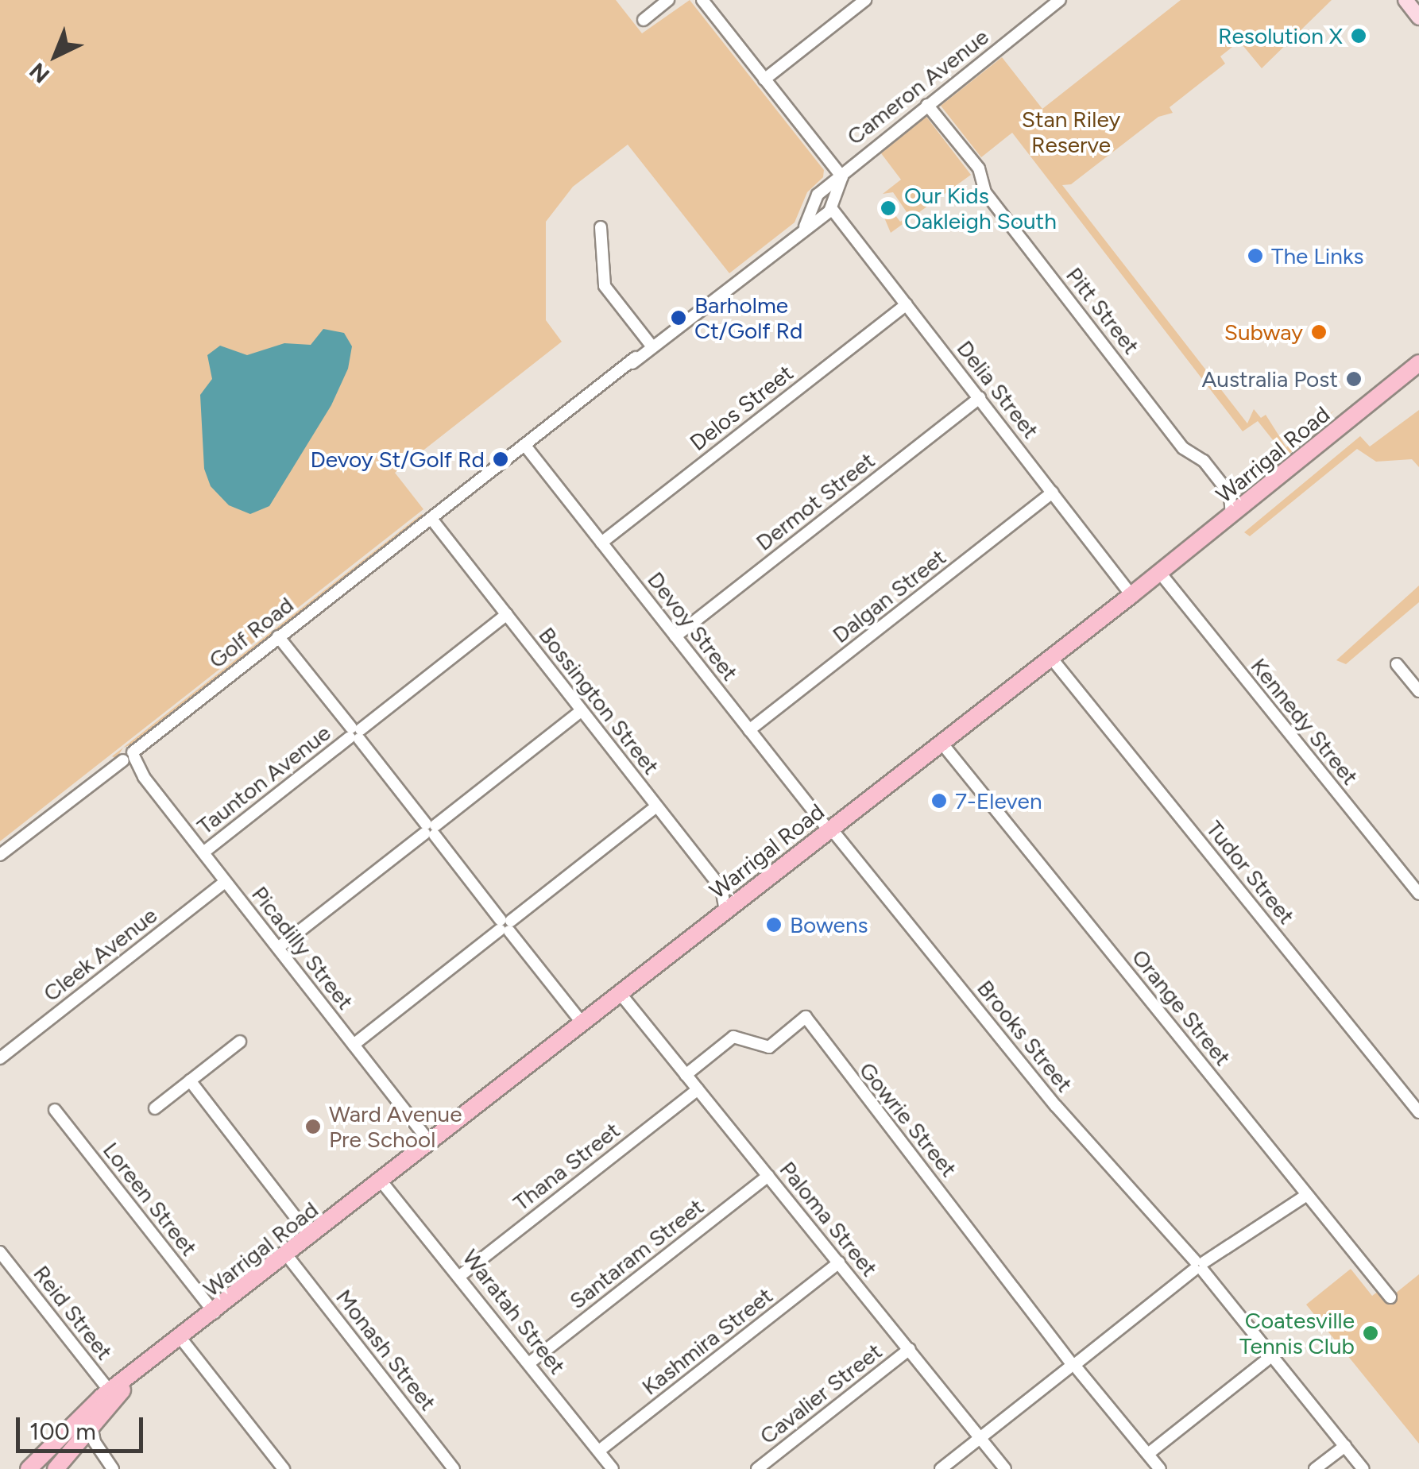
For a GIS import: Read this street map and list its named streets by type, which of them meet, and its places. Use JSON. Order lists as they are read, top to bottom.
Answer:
{
  "streets": {
    "highway": ["Warrigal Road"],
    "street": [
      "Cameron Avenue",
      "Pitt Street",
      "Delia Street",
      "Delos Street",
      "Dermot Street",
      "Dalgan Street",
      "Devoy Street",
      "Golf Road",
      "Bossington Street",
      "Kennedy Street",
      "Taunton Avenue",
      "Tudor Street",
      "Picadilly Street",
      "Cleek Avenue",
      "Orange Street",
      "Brooks Street",
      "Gowrie Street",
      "Thana Street",
      "Loreen Street",
      "Paloma Street",
      "Santaram Street",
      "Waratah Street",
      "Reid Street",
      "Kashmira Street",
      "Monash Street",
      "Cavalier Street"
    ]
  },
  "crossings": [
    ["Cameron Avenue", "Pitt Street"],
    ["Delia Street", "Delos Street"],
    ["Delia Street", "Warrigal Road"],
    ["Delia Street", "Dermot Street"],
    ["Delia Street", "Dalgan Street"],
    ["Delia Street", "Golf Road"],
    ["Delos Street", "Devoy Street"],
    ["Warrigal Road", "Devoy Street"],
    ["Warrigal Road", "Bossington Street"],
    ["Warrigal Road", "Kennedy Street"],
    ["Warrigal Road", "Tudor Street"],
    ["Warrigal Road", "Picadilly Street"],
    ["Warrigal Road", "Orange Street"],
    ["Warrigal Road", "Brooks Street"],
    ["Warrigal Road", "Loreen Street"],
    ["Warrigal Road", "Paloma Street"],
    ["Warrigal Road", "Waratah Street"],
    ["Warrigal Road", "Reid Street"],
    ["Warrigal Road", "Monash Street"],
    ["Dermot Street", "Devoy Street"],
    ["Dalgan Street", "Devoy Street"],
    ["Devoy Street", "Golf Road"],
    ["Devoy Street", "Brooks Street"],
    ["Golf Road", "Bossington Street"],
    ["Golf Road", "Picadilly Street"],
    ["Bossington Street", "Taunton Avenue"],
    ["Taunton Avenue", "Picadilly Street"],
    ["Picadilly Street", "Cleek Avenue"],
    ["Gowrie Street", "Paloma Street"],
    ["Thana Street", "Paloma Street"],
    ["Thana Street", "Waratah Street"],
    ["Paloma Street", "Santaram Street"],
    ["Paloma Street", "Kashmira Street"],
    ["Paloma Street", "Cavalier Street"],
    ["Santaram Street", "Waratah Street"],
    ["Waratah Street", "Kashmira Street"]
  ],
  "parks": ["Stan Riley Reserve"],
  "places": [
    "Resolution X",
    "Our Kids Oakleigh South",
    "The Links",
    "Barholme Ct/Golf Rd",
    "Subway",
    "Australia Post",
    "Devoy St/Golf Rd",
    "7-Eleven",
    "Bowens",
    "Ward Avenue Pre School",
    "Coatesville Tennis Club"
  ],
  "scale_bar": "100 m",
  "north": "bottom left"
}
